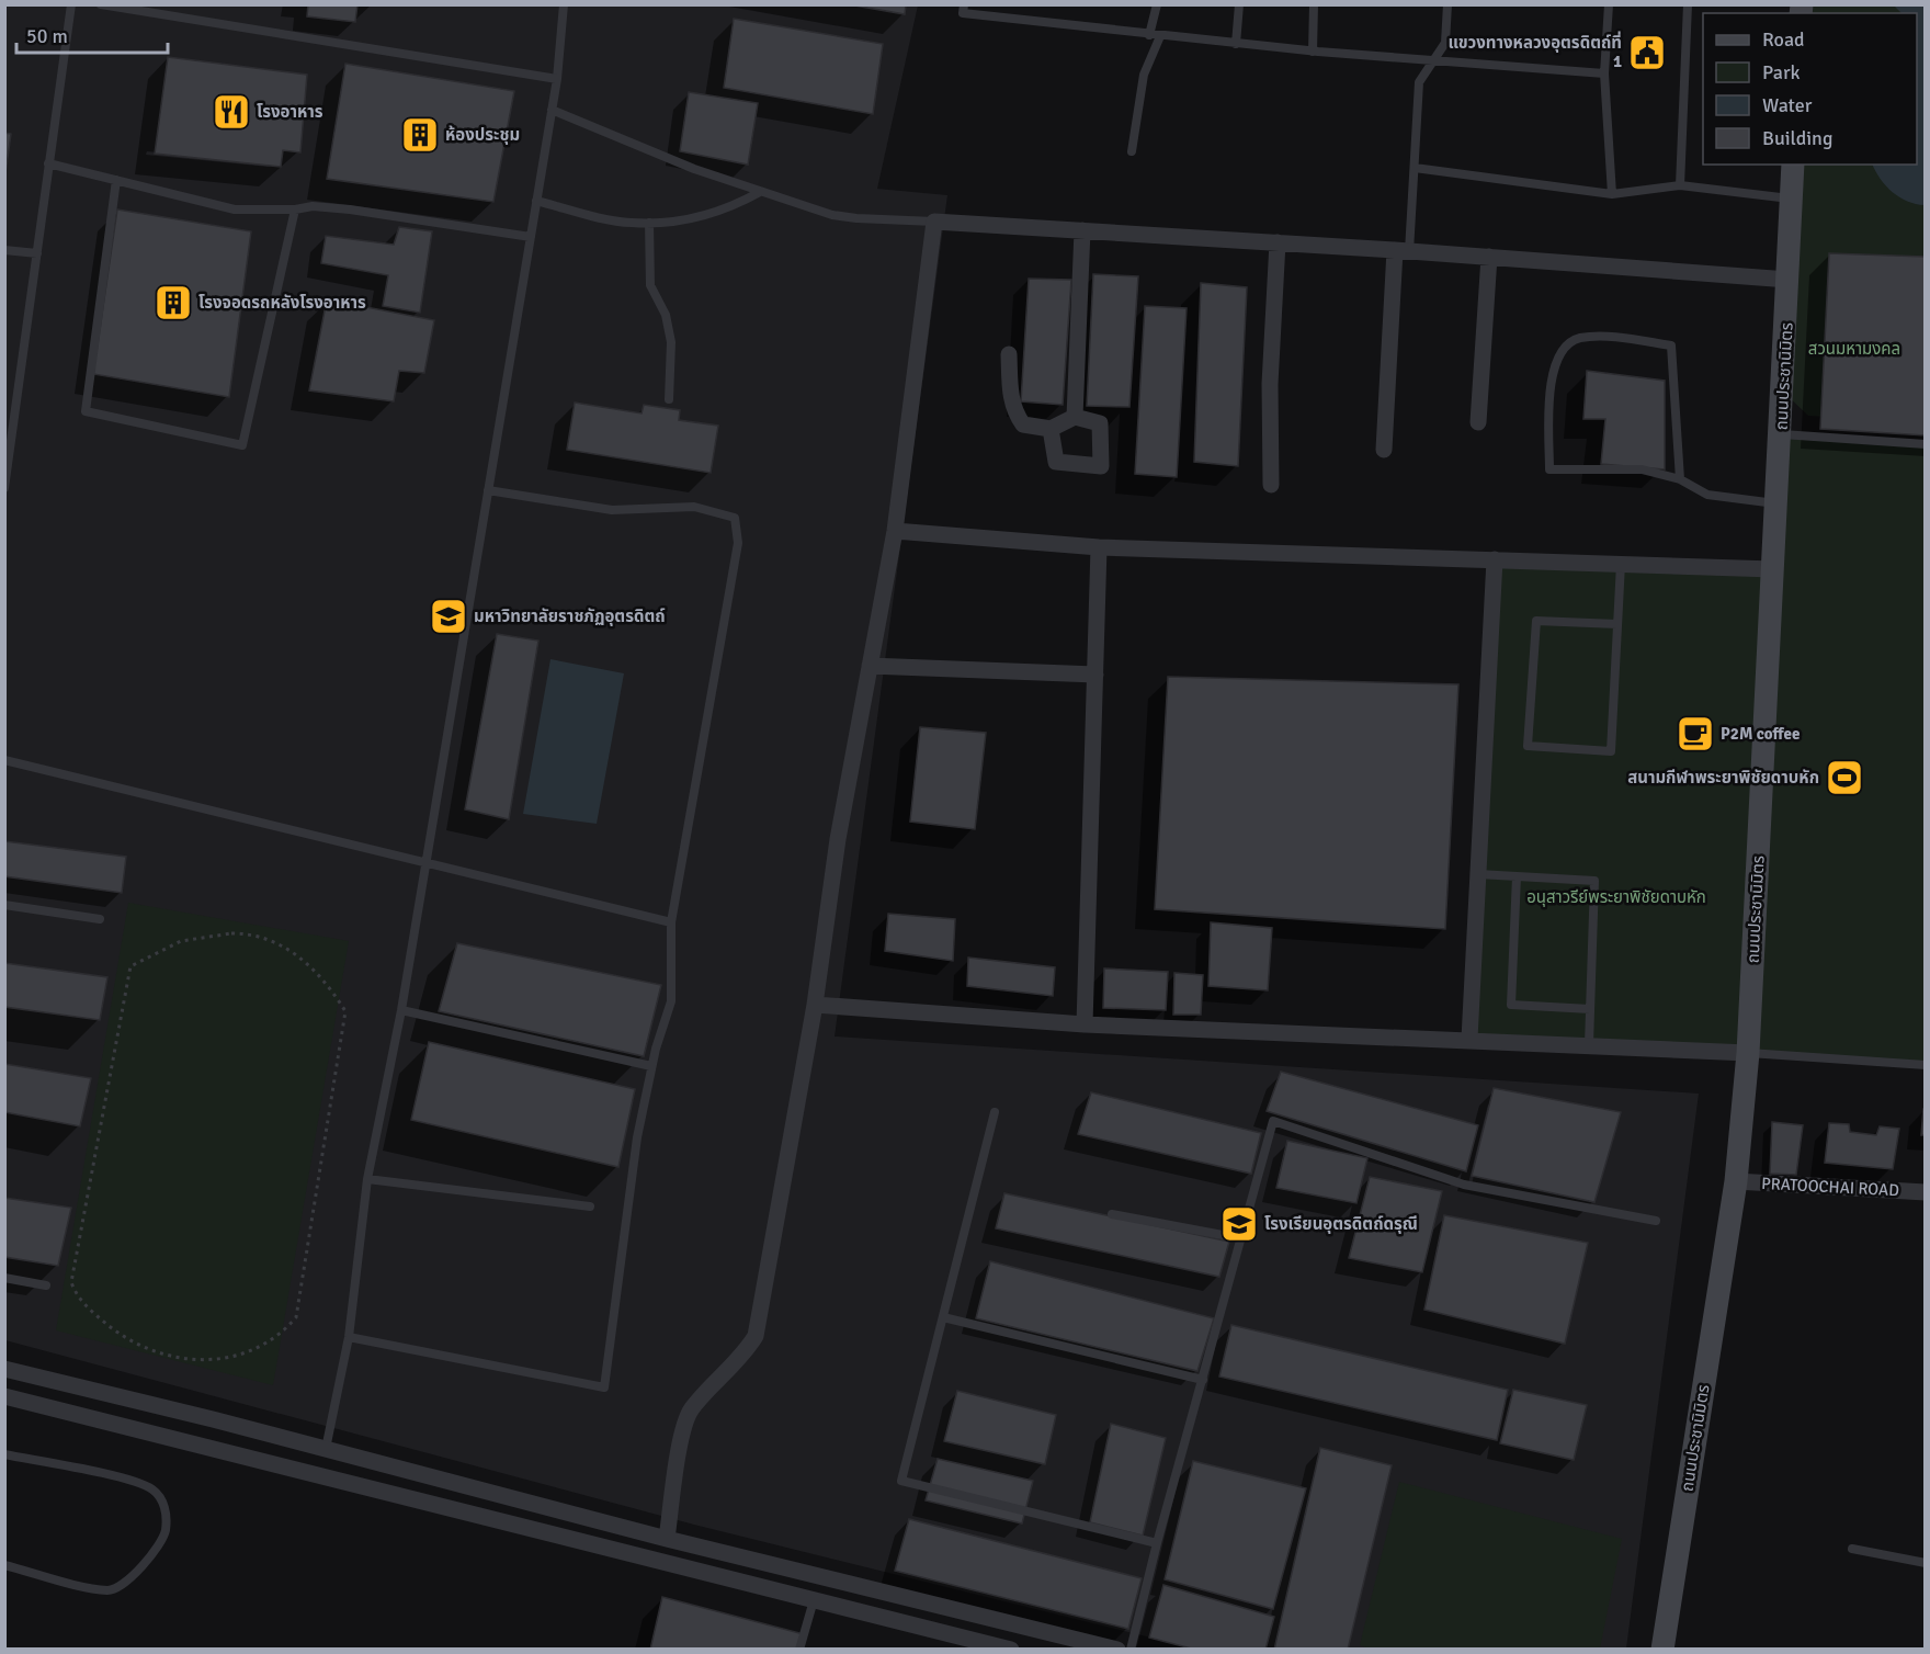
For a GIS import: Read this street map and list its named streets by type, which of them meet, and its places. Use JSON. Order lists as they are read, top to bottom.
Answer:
{
  "streets": {
    "main road": ["ถนนประชานิมิตร"],
    "street": ["PRATOOCHAI ROAD"]
  },
  "crossings": [
    ["ถนนประชานิมิตร", "PRATOOCHAI ROAD"]
  ],
  "parks": ["สวนมหามงคล", "อนุสาวรีย์พระยาพิชัยดาบหัก"],
  "places": {
    "public building": ["แขวงทางหลวงอุตรดิตถ์ที่ 1"],
    "restaurant": ["โรงอาหาร"],
    "building": ["ห้องประชุม", "โรงจอดรถหลังโรงอาหาร"],
    "school or university": ["มหาวิทยาลัยราชภัฏอุตรดิตถ์", "โรงเรียนอุตรดิตถ์ดรุณี"],
    "cafe": ["P2M coffee"],
    "sports": ["สนามกีฬาพระยาพิชัยดาบหัก"]
  },
  "legend": [
    "Road",
    "Park",
    "Water",
    "Building"
  ],
  "scale_bar": "50 m"
}
